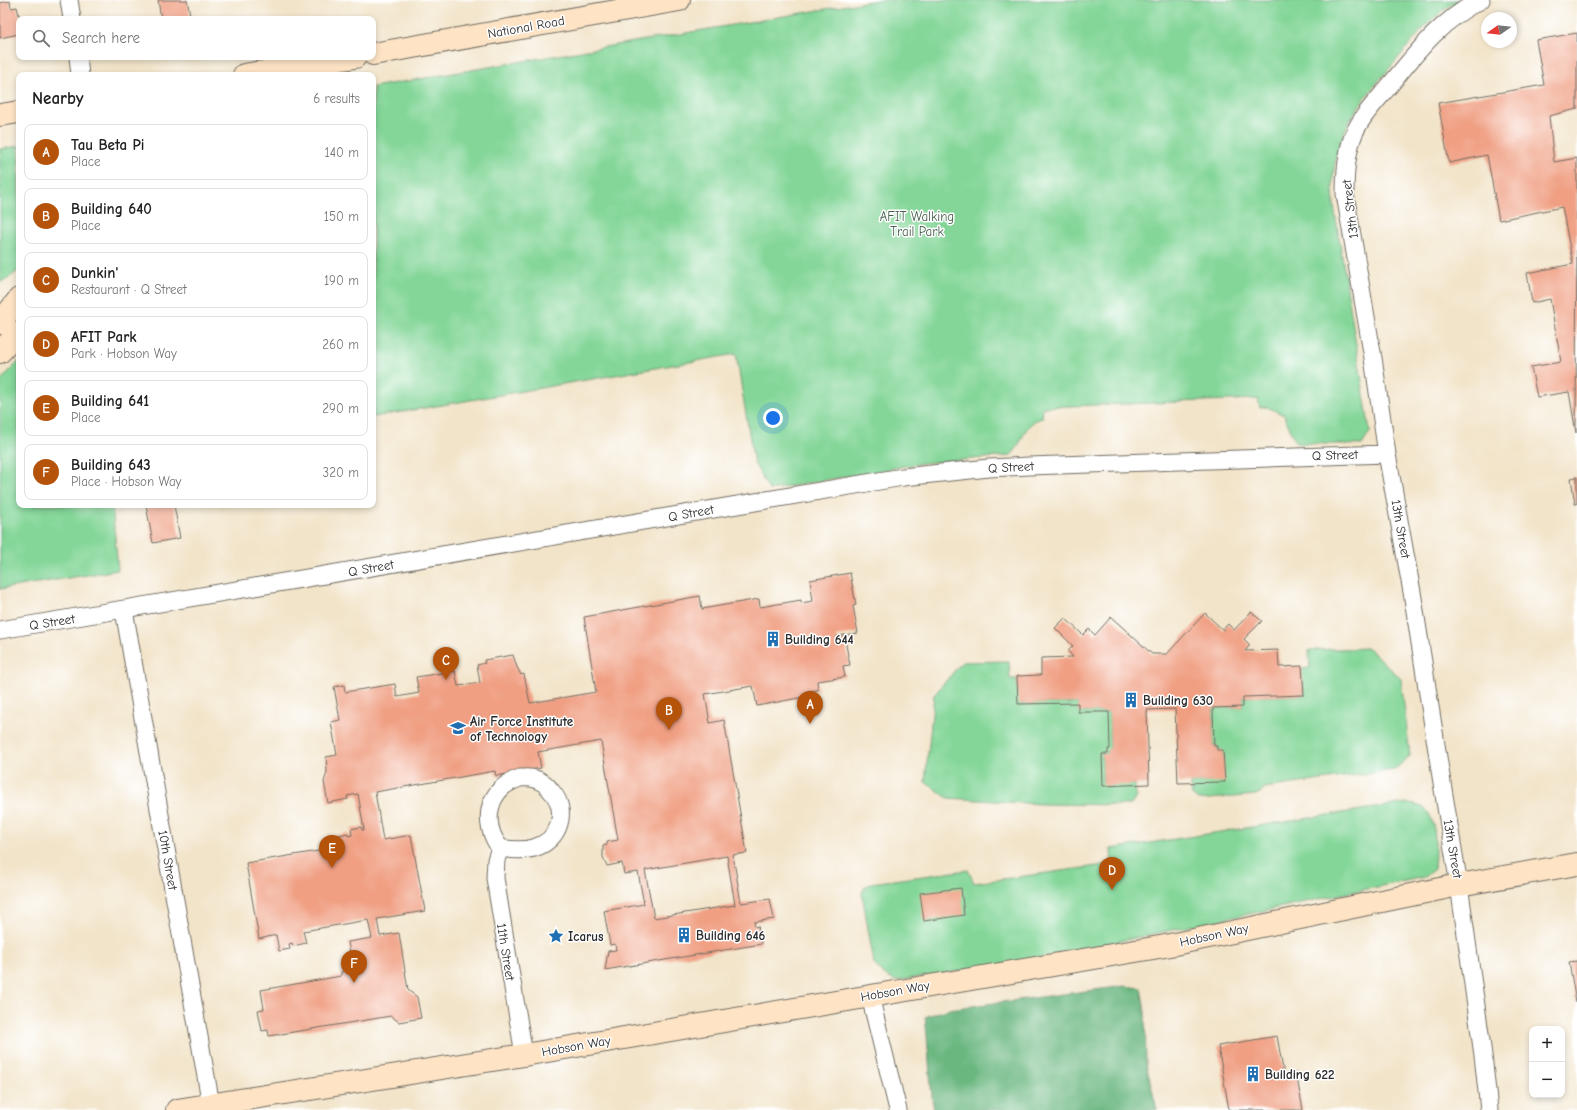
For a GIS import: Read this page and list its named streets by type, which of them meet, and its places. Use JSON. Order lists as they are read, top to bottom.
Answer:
{
  "streets": {
    "street": [
      "National Road",
      "13th Street",
      "Q Street",
      "10th Street",
      "Hobson Way",
      "11th Street"
    ]
  },
  "crossings": [
    ["13th Street", "Q Street"],
    ["13th Street", "Hobson Way"],
    ["Q Street", "10th Street"],
    ["10th Street", "Hobson Way"],
    ["Hobson Way", "11th Street"]
  ],
  "parks": ["AFIT Walking Trail Park"],
  "places": {
    "building": [
      "Building 644",
      "Building 630",
      "Building 646",
      "Building 622"
    ],
    "school or university": ["Air Force Institute of Technology"],
    "place": ["Icarus"]
  },
  "north": "left",
  "page": {
    "search": "Search here",
    "heading": ["Nearby", "6 results"],
    "list": [
      {
        "mark": "A",
        "name": "Tau Beta Pi",
        "note": "Place",
        "value": "140 m"
      },
      {
        "mark": "B",
        "name": "Building 640",
        "note": "Place",
        "value": "150 m"
      },
      {
        "mark": "C",
        "name": "Dunkin'",
        "note": "Restaurant · Q Street",
        "value": "190 m"
      },
      {
        "mark": "D",
        "name": "AFIT Park",
        "note": "Park · Hobson Way",
        "value": "260 m"
      },
      {
        "mark": "E",
        "name": "Building 641",
        "note": "Place",
        "value": "290 m"
      },
      {
        "mark": "F",
        "name": "Building 643",
        "note": "Place · Hobson Way",
        "value": "320 m"
      }
    ],
    "pins": [
      "C",
      "A",
      "B",
      "E",
      "D",
      "F"
    ],
    "map_buttons": ["+", "−"]
  }
}
